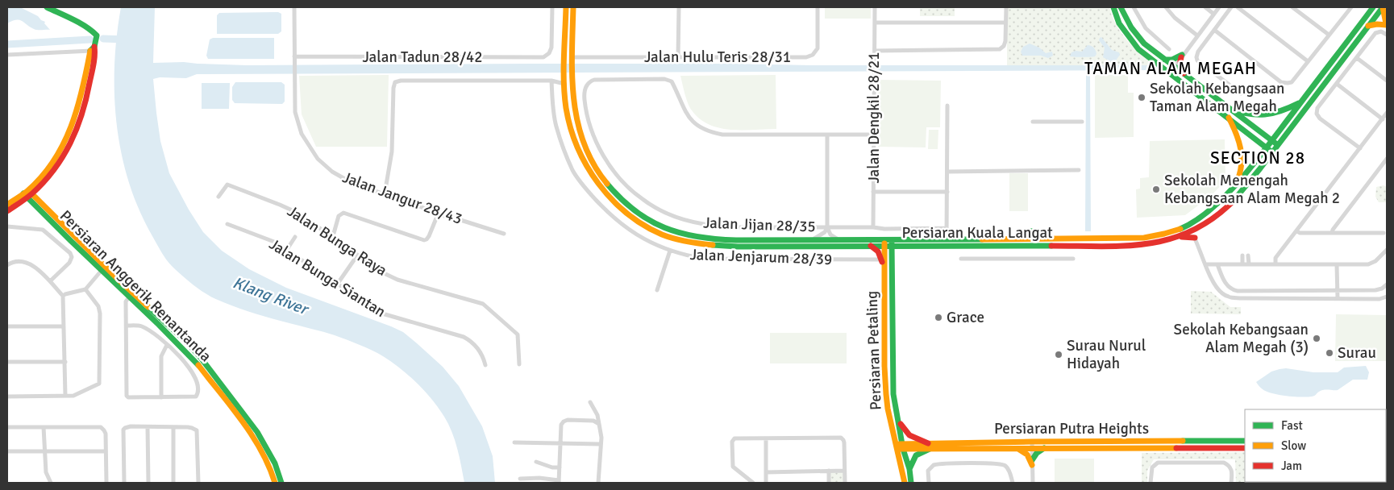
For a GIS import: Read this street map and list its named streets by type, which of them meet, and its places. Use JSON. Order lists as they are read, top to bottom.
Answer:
{
  "streets": {
    "main road": [
      "Persiaran Kuala Langat",
      "Persiaran Anggerik Renantanda",
      "Persiaran Petaling",
      "Persiaran Putra Heights"
    ],
    "street": [
      "Jalan Tadun 28/42",
      "Jalan Hulu Teris 28/31",
      "Jalan Dengkil 28/21",
      "Jalan Jangur 28/43",
      "Jalan Jijan 28/35",
      "Jalan Bunga Raya",
      "Jalan Jenjarum 28/39",
      "Jalan Bunga Siantan"
    ]
  },
  "crossings": [
    ["Jalan Tadun 28/42", "Jalan Jangur 28/43"],
    ["Jalan Dengkil 28/21", "Jalan Jijan 28/35"],
    ["Persiaran Kuala Langat", "Persiaran Petaling"],
    ["Persiaran Petaling", "Persiaran Putra Heights"]
  ],
  "districts": ["TAMAN ALAM MEGAH", "SECTION 28"],
  "water": ["Klang River"],
  "places": [
    "Sekolah Kebangsaan Taman Alam Megah",
    "Sekolah Menengah Kebangsaan Alam Megah 2",
    "Grace",
    "Sekolah Kebangsaan Alam Megah (3)",
    "Surau",
    "Surau Nurul Hidayah"
  ],
  "legend": ["Fast", "Slow", "Jam"]
}
